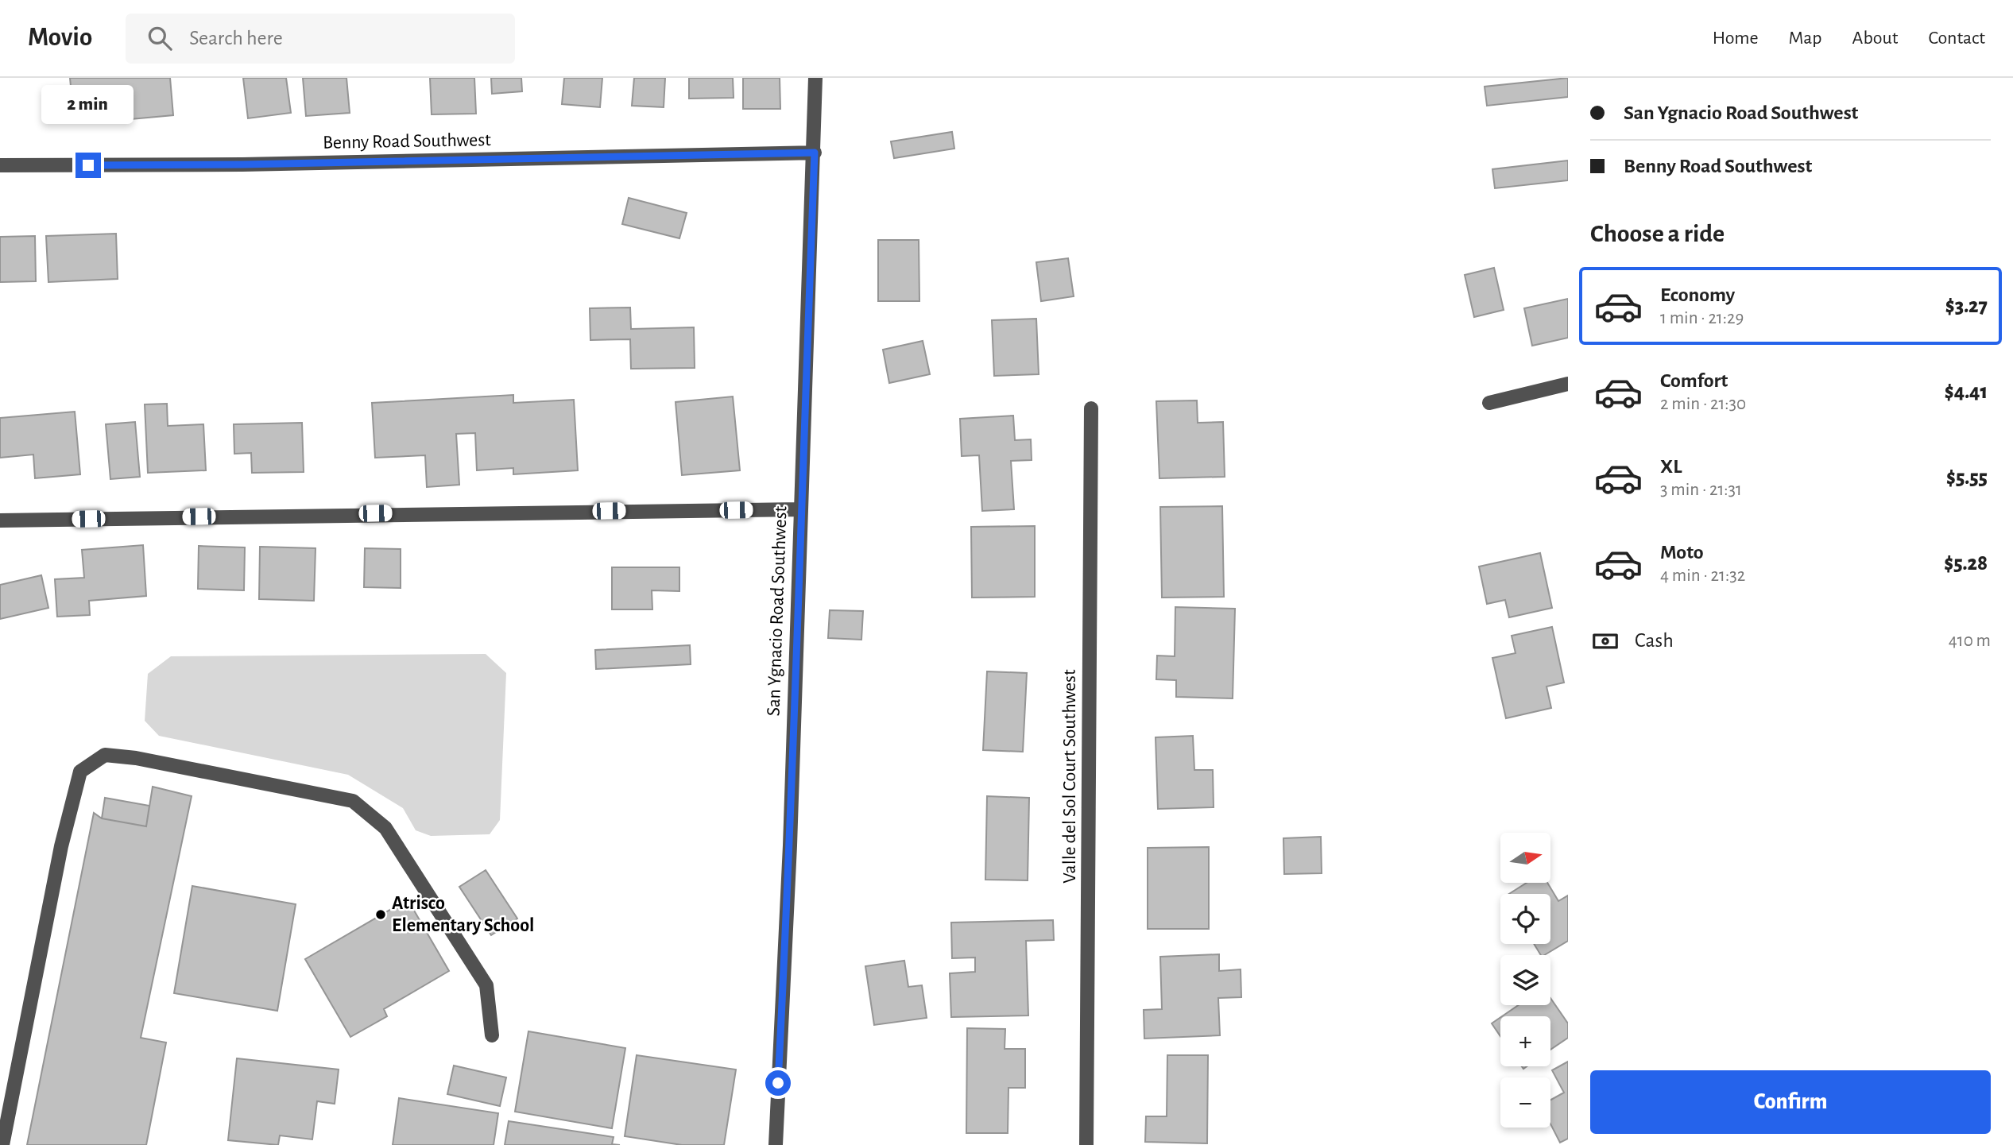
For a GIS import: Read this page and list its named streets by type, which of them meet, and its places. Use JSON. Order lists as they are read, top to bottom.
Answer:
{
  "streets": {
    "street": ["Benny Road Southwest", "San Ygnacio Road Southwest", "Valle del Sol Court Southwest"]
  },
  "crossings": [
    ["Benny Road Southwest", "San Ygnacio Road Southwest"]
  ],
  "places": ["Atrisco Elementary School"],
  "north": "right",
  "page": {
    "header": "Movio",
    "search": "Search here",
    "nav": [
      "Home",
      "Map",
      "About",
      "Contact"
    ],
    "banner": ["San Ygnacio Road Southwest", "Benny Road Southwest"],
    "bubble": "2 min",
    "heading": "Choose a ride",
    "list": [
      {
        "name": "Economy",
        "note": "1 min · 21:29",
        "value": "$3.27"
      },
      {
        "name": "Comfort",
        "note": "2 min · 21:30",
        "value": "$4.41"
      },
      {
        "name": "XL",
        "note": "3 min · 21:31",
        "value": "$5.55"
      },
      {
        "name": "Moto",
        "note": "4 min · 21:32",
        "value": "$5.28"
      }
    ],
    "pay": ["Cash", "410 m"],
    "map_buttons": ["+", "−"],
    "buttons": "Confirm"
  }
}
